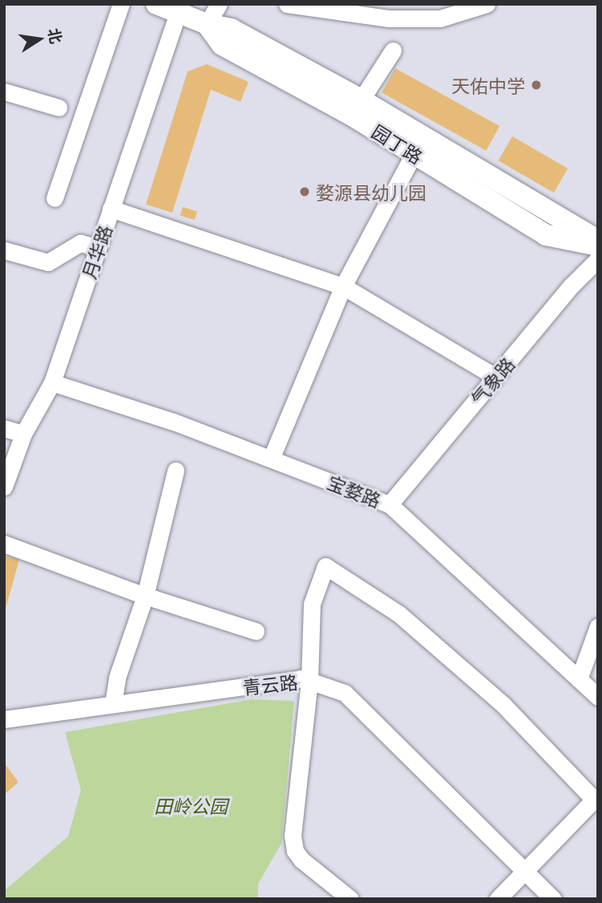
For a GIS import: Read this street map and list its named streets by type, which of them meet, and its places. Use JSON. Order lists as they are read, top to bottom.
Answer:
{
  "streets": {
    "main road": ["园丁路"],
    "street": [
      "月华路",
      "气象路",
      "宝婺路",
      "青云路"
    ]
  },
  "crossings": [
    ["园丁路", "月华路"],
    ["月华路", "宝婺路"],
    ["气象路", "宝婺路"]
  ],
  "parks": ["田岭公园"],
  "places": ["天佑中学", "婺源县幼儿园"],
  "north": "right"
}
